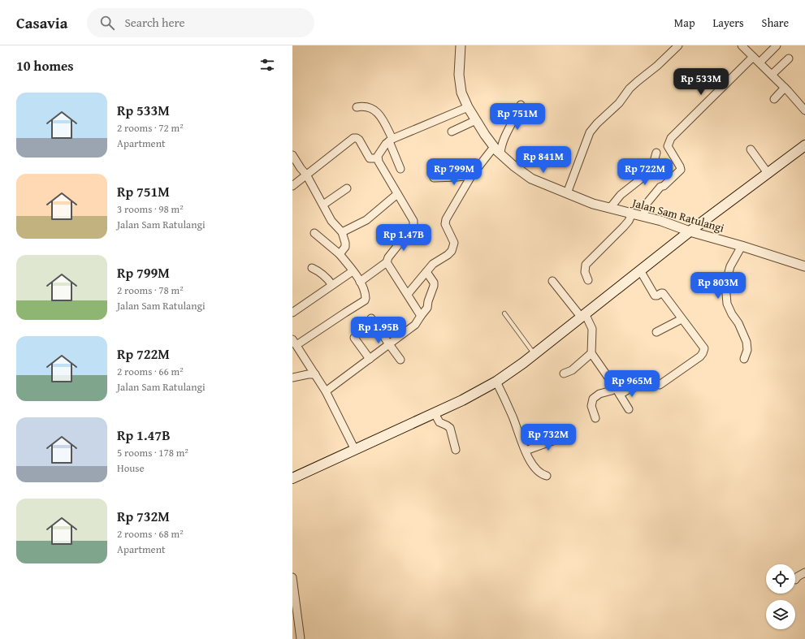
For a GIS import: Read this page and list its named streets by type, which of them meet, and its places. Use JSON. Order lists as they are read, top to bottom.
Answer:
{
  "streets": {
    "street": ["Jalan Sam Ratulangi"]
  },
  "page": {
    "header": "Casavia",
    "search": "Search here",
    "nav": ["Map", "Layers", "Share"],
    "heading": "10 homes",
    "price": [
      "Rp 533M",
      "Rp 751M",
      "Rp 841M",
      "Rp 799M",
      "Rp 722M",
      "Rp 1.47B",
      "Rp 803M",
      "Rp 1.95B",
      "Rp 965M",
      "Rp 732M"
    ],
    "list": [
      {
        "name": "Rp 533M",
        "note": "2 rooms · 72 m² · Apartment"
      },
      {
        "name": "Rp 751M",
        "note": "3 rooms · 98 m² · Jalan Sam Ratulangi"
      },
      {
        "name": "Rp 799M",
        "note": "2 rooms · 78 m² · Jalan Sam Ratulangi"
      },
      {
        "name": "Rp 722M",
        "note": "2 rooms · 66 m² · Jalan Sam Ratulangi"
      },
      {
        "name": "Rp 1.47B",
        "note": "5 rooms · 178 m² · House"
      },
      {
        "name": "Rp 732M",
        "note": "2 rooms · 68 m² · Apartment"
      }
    ]
  }
}
